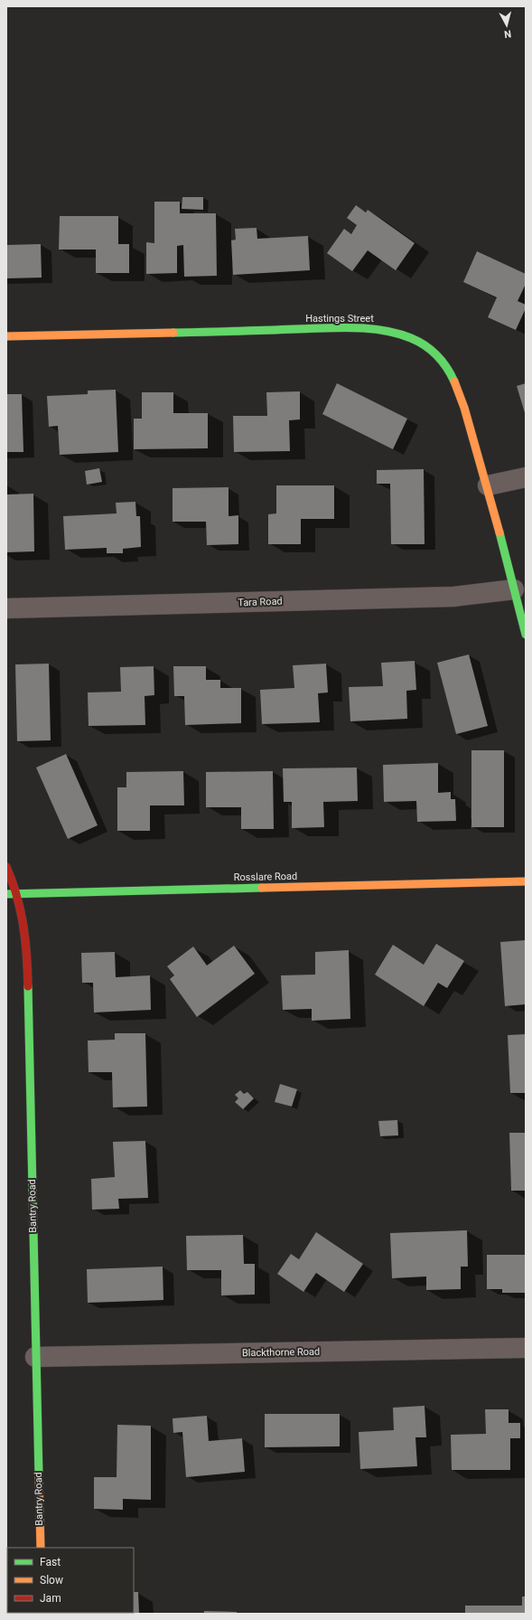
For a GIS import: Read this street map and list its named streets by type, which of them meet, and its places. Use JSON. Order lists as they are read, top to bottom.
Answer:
{
  "streets": {
    "street": [
      "Hastings Street",
      "Tara Road",
      "Rosslare Road",
      "Bantry Road",
      "Blackthorne Road"
    ]
  },
  "crossings": [
    ["Hastings Street", "Tara Road"],
    ["Rosslare Road", "Bantry Road"],
    ["Bantry Road", "Blackthorne Road"]
  ],
  "legend": ["Fast", "Slow", "Jam"],
  "north": "bottom"
}
